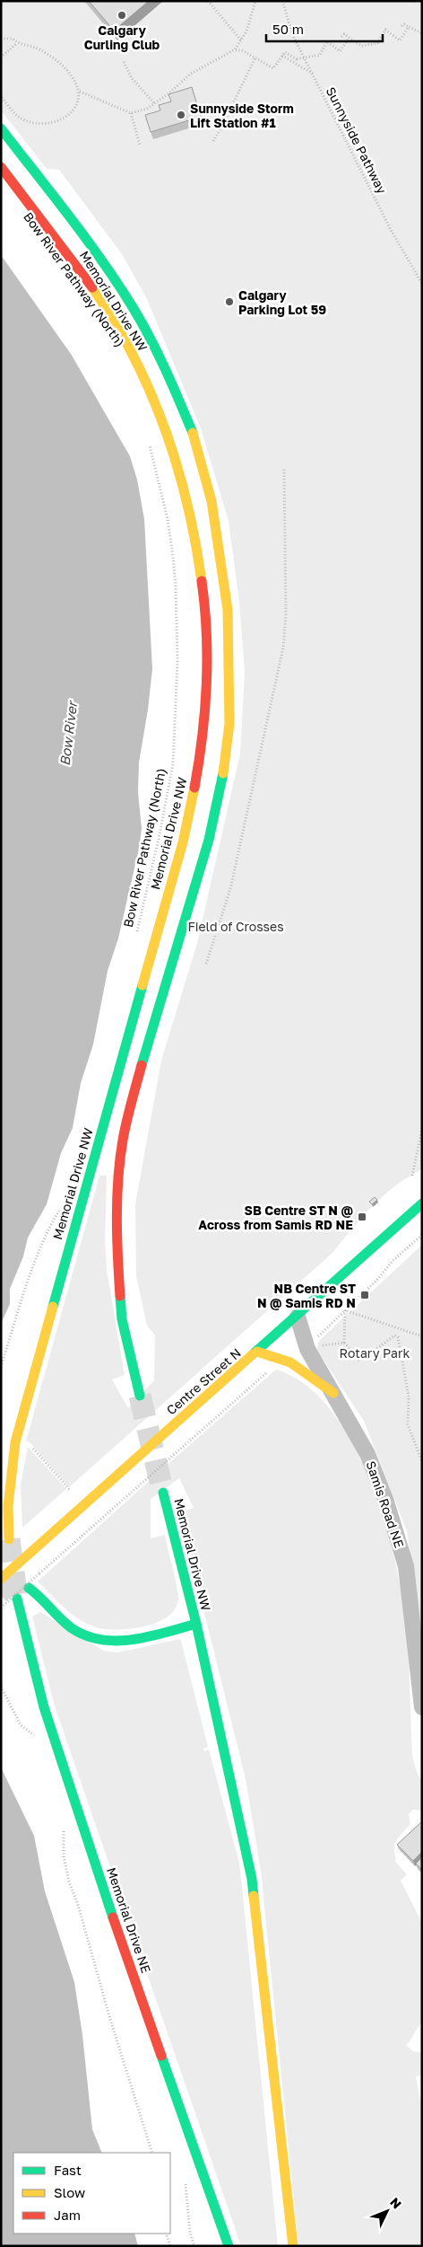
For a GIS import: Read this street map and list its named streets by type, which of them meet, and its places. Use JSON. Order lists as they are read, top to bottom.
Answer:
{
  "streets": {
    "main road": ["Memorial Drive NW", "Centre Street N", "Memorial Drive NE"],
    "street": ["Samis Road NE"],
    "path": ["Sunnyside Pathway", "Bow River Pathway (North)"]
  },
  "crossings": [
    ["Centre Street N", "Samis Road NE"]
  ],
  "water": ["Bow River"],
  "parks": ["Field of Crosses", "Rotary Park"],
  "places": {
    "other": ["Calgary Curling Club", "Sunnyside Storm Lift Station #1", "Calgary Parking Lot 59"],
    "transit": ["SB Centre ST N @ Across from Samis RD NE", "NB Centre ST N @ Samis RD N"]
  },
  "legend": ["Fast", "Slow", "Jam"],
  "scale_bar": "50 m",
  "north": "top right"
}
